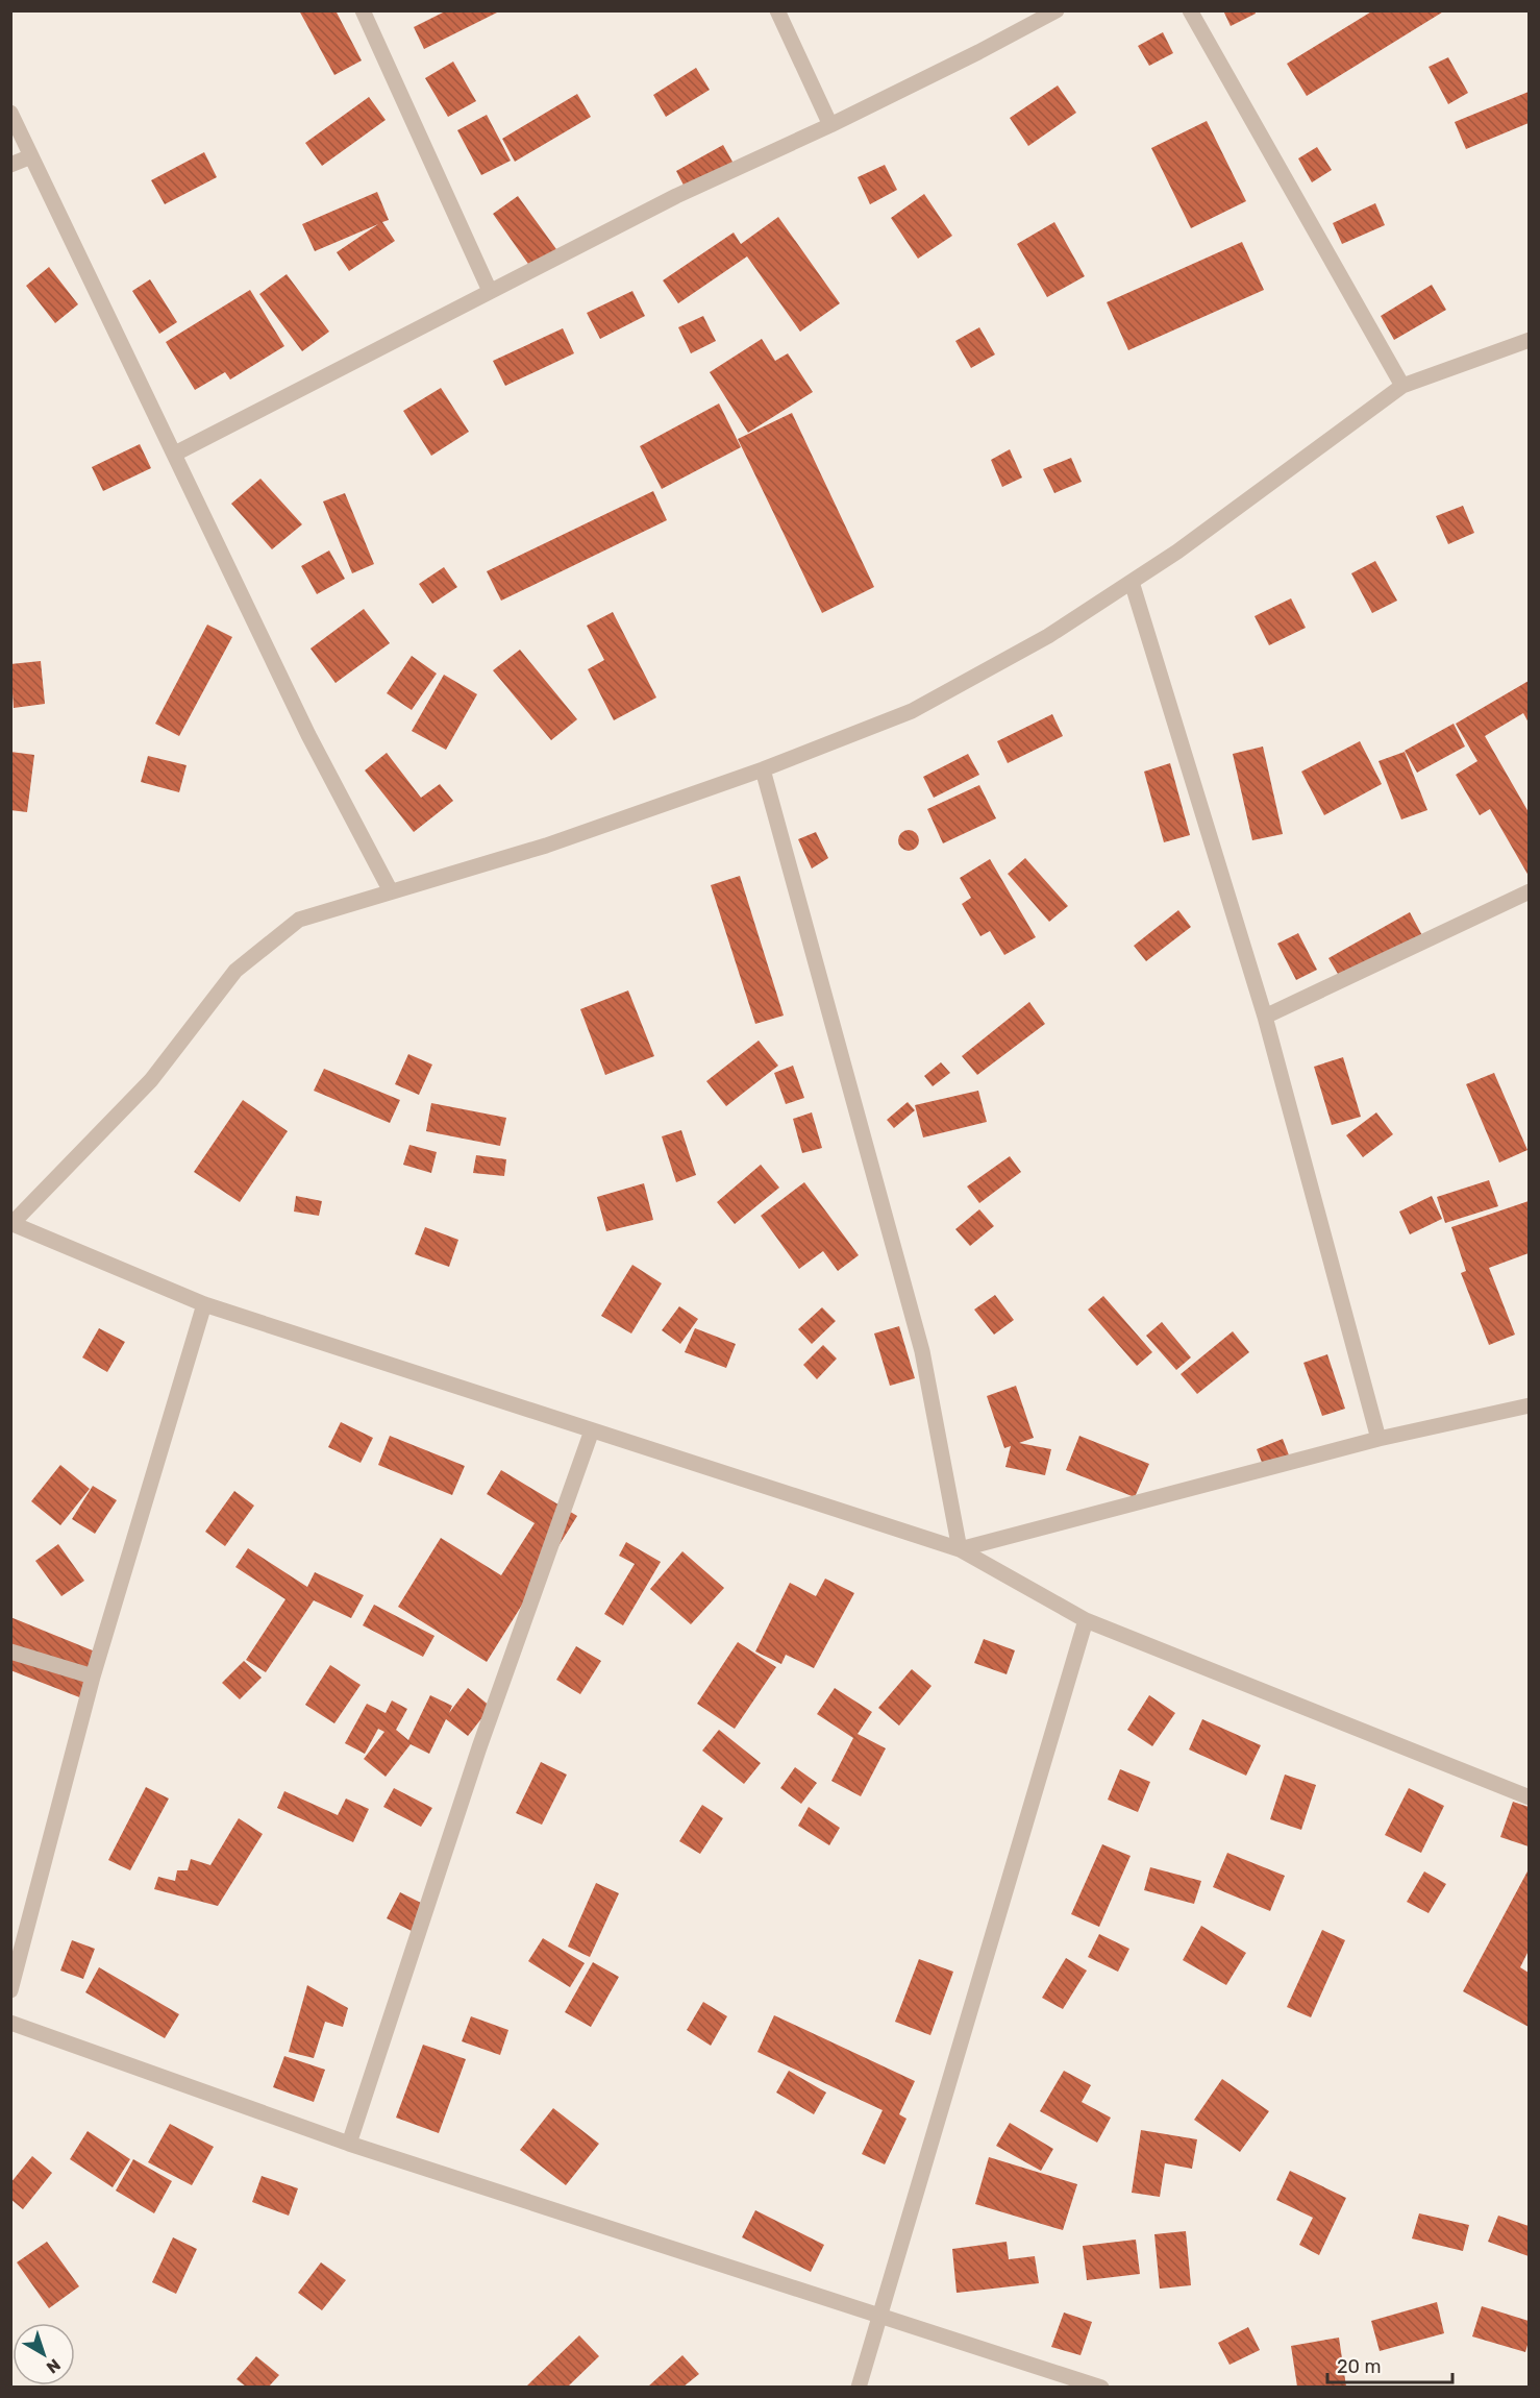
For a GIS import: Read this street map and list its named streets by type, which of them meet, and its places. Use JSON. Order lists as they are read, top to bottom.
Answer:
{
  "scale_bar": "20 m",
  "north": "bottom right"
}
